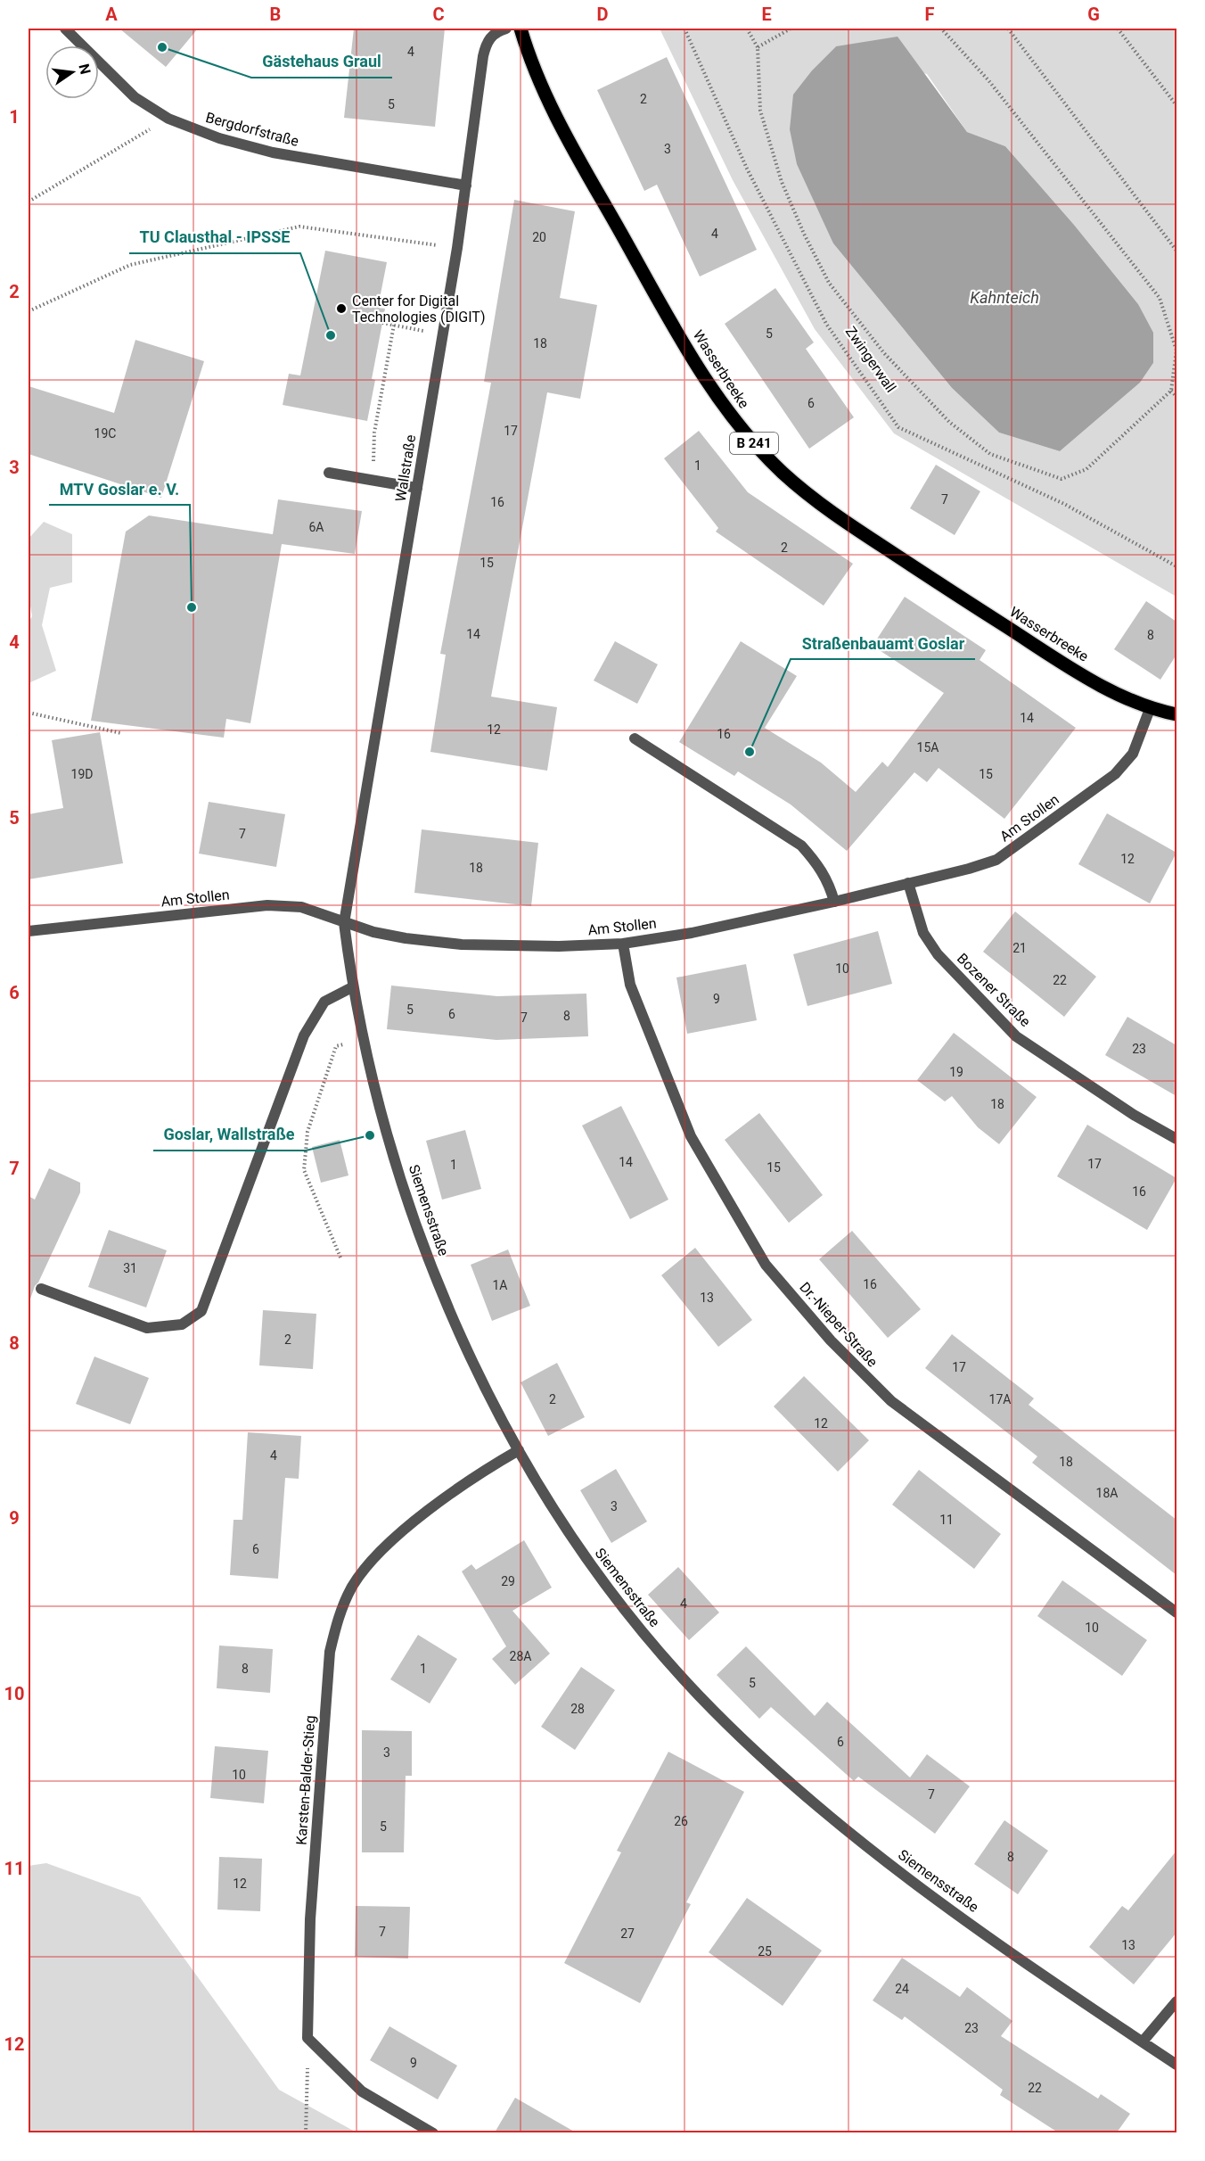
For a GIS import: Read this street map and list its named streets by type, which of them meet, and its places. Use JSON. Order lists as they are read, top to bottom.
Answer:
{
  "streets": {
    "main road": ["Wasserbreeke", "B 241"],
    "street": [
      "Bergdorfstraße",
      "Wallstraße",
      "Am Stollen",
      "Bozener Straße",
      "Siemensstraße",
      "Dr.-Nieper-Straße",
      "Karsten-Balder-Stieg"
    ],
    "path": ["Zwingerwall"]
  },
  "crossings": [
    ["Bergdorfstraße", "Wallstraße"],
    ["Wasserbreeke", "B 241"],
    ["Wasserbreeke", "Am Stollen"],
    ["B 241", "Am Stollen"],
    ["Wallstraße", "Am Stollen"],
    ["Wallstraße", "Siemensstraße"],
    ["Am Stollen", "Bozener Straße"],
    ["Am Stollen", "Siemensstraße"],
    ["Am Stollen", "Dr.-Nieper-Straße"],
    ["Siemensstraße", "Karsten-Balder-Stieg"]
  ],
  "water": ["Kahnteich"],
  "places": [
    "Gästehaus Graul",
    "Center for Digital Technologies (DIGIT)",
    "TU Clausthal - IPSSE",
    "MTV Goslar e. V.",
    "Straßenbauamt Goslar",
    "Goslar, Wallstraße"
  ],
  "house_numbers": [
    "4",
    "2",
    "5",
    "3",
    "4",
    "20",
    "5",
    "18",
    "6",
    "17",
    "19C",
    "1",
    "7",
    "16",
    "6A",
    "2",
    "15",
    "14",
    "8",
    "14",
    "12",
    "16",
    "15A",
    "19D",
    "15",
    "7",
    "12",
    "18",
    "21",
    "10",
    "22",
    "9",
    "5",
    "6",
    "8",
    "7",
    "23",
    "19",
    "18",
    "14",
    "17",
    "1",
    "15",
    "16",
    "31",
    "16",
    "1A",
    "13",
    "2",
    "17",
    "2",
    "17A",
    "12",
    "4",
    "18",
    "18A",
    "3",
    "11",
    "6",
    "29",
    "4",
    "10",
    "28A",
    "8",
    "1",
    "5",
    "28",
    "6",
    "3",
    "10",
    "7",
    "26",
    "5",
    "8",
    "12",
    "7",
    "27",
    "13",
    "25",
    "24",
    "23",
    "9",
    "22"
  ],
  "north": "right",
  "grid": {
    "columns": [
      "A",
      "B",
      "C",
      "D",
      "E",
      "F",
      "G"
    ],
    "rows": [
      "1",
      "2",
      "3",
      "4",
      "5",
      "6",
      "7",
      "8",
      "9",
      "10",
      "11",
      "12"
    ]
  }
}
